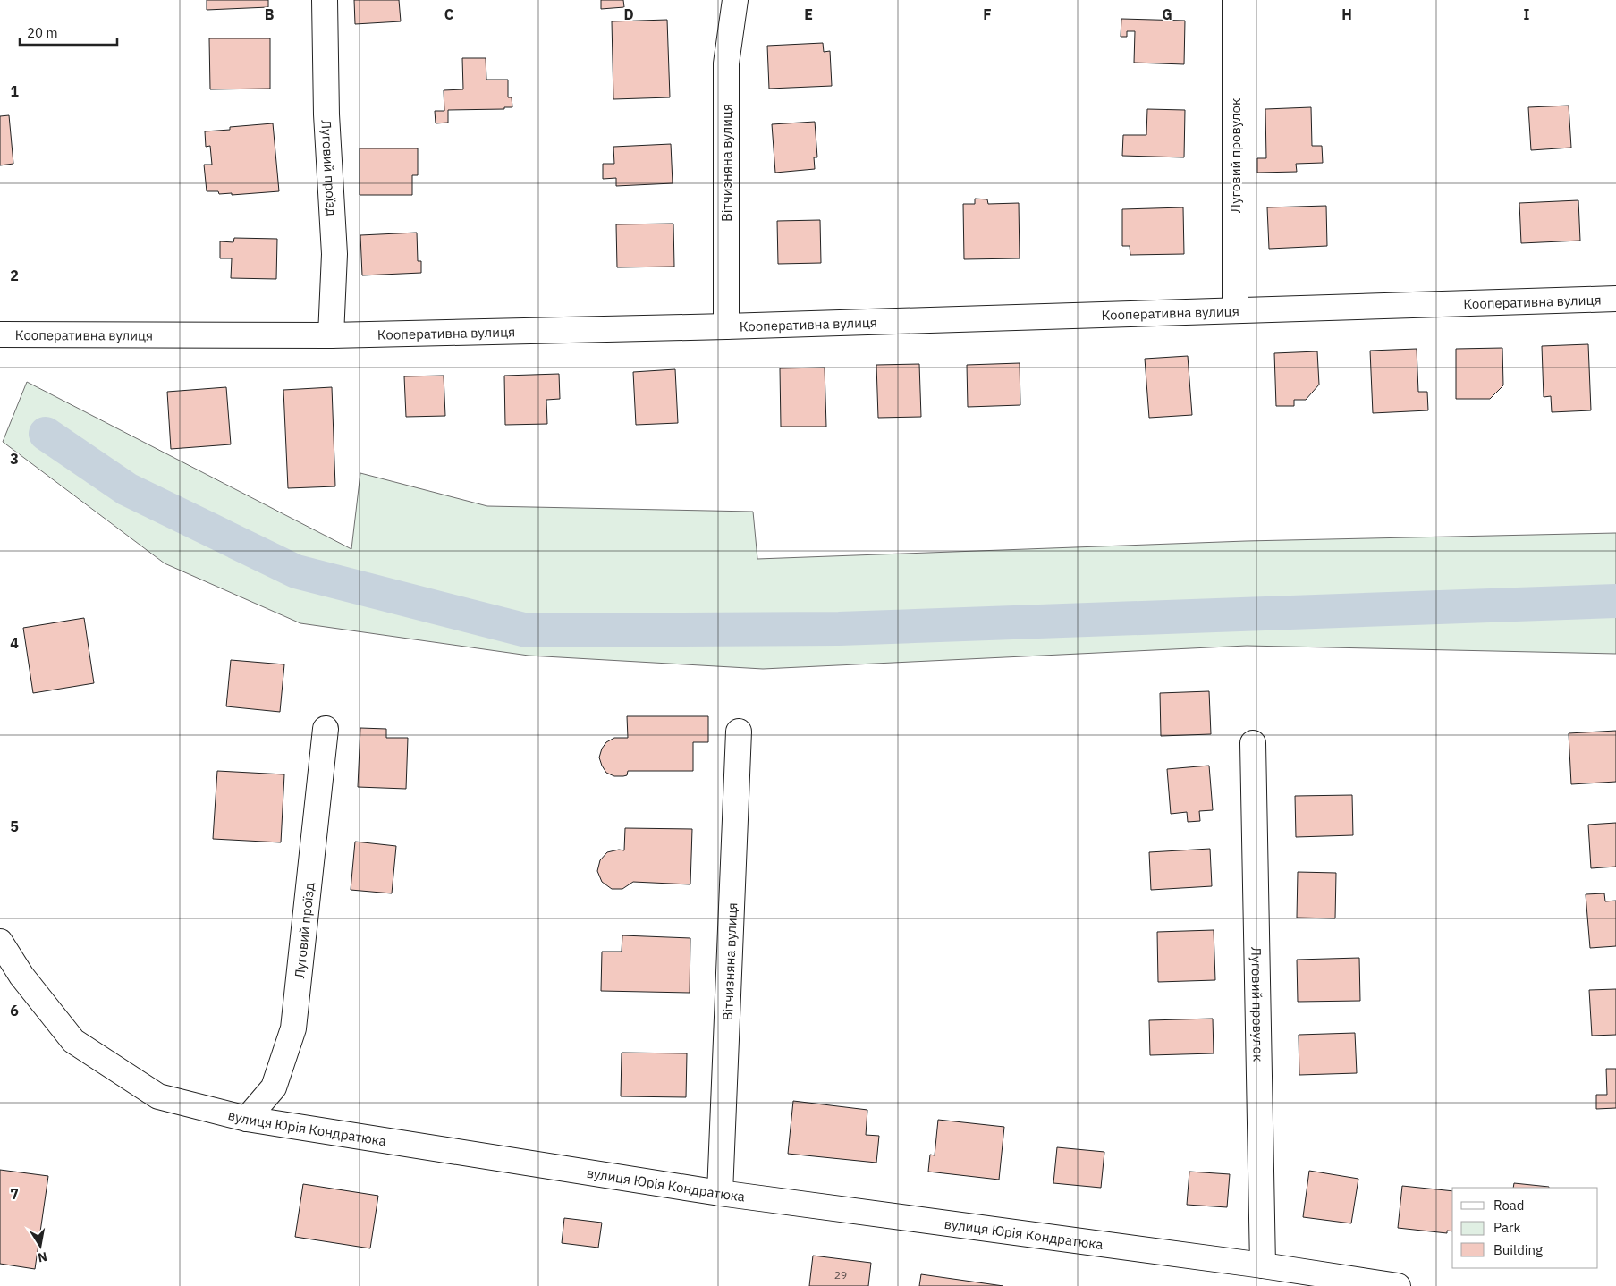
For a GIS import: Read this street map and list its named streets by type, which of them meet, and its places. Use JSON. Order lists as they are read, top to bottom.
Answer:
{
  "streets": {
    "street": [
      "Луговий провулок",
      "Вітчизняна вулиця",
      "Луговий проїзд",
      "Кооперативна вулиця",
      "вулиця Юрія Кондратюка"
    ]
  },
  "crossings": [
    ["Луговий провулок", "Кооперативна вулиця"],
    ["Луговий провулок", "вулиця Юрія Кондратюка"],
    ["Вітчизняна вулиця", "Кооперативна вулиця"],
    ["Вітчизняна вулиця", "вулиця Юрія Кондратюка"],
    ["Луговий проїзд", "Кооперативна вулиця"],
    ["Луговий проїзд", "вулиця Юрія Кондратюка"]
  ],
  "house_numbers": ["29"],
  "legend": ["Road", "Park", "Building"],
  "scale_bar": "20 m",
  "north": "bottom",
  "grid": {
    "columns": [
      "B",
      "C",
      "D",
      "E",
      "F",
      "G",
      "H",
      "I"
    ],
    "rows": [
      "1",
      "2",
      "3",
      "4",
      "5",
      "6",
      "7"
    ]
  }
}
